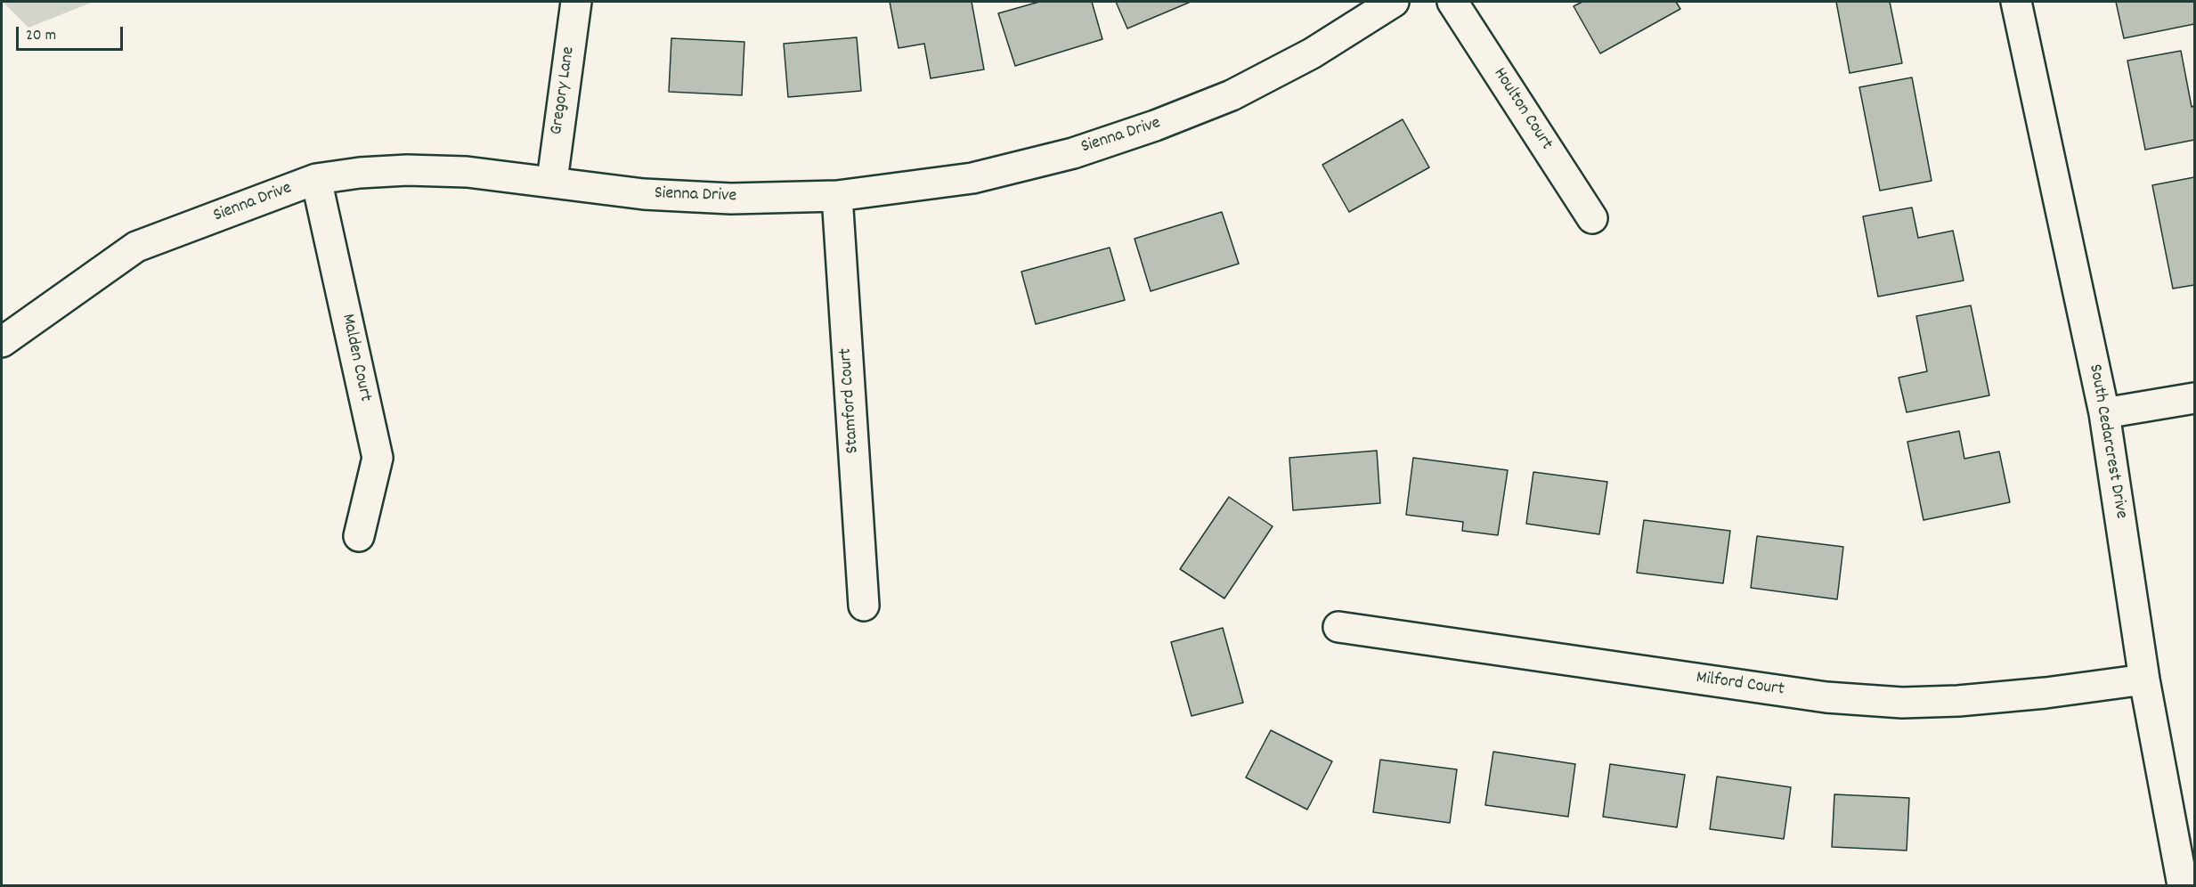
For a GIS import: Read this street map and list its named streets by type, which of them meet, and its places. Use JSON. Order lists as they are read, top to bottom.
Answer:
{
  "streets": {
    "street": [
      "Gregory Lane",
      "Houlton Court",
      "Sienna Drive",
      "Malden Court",
      "Stamford Court",
      "South Cedarcrest Drive",
      "Milford Court"
    ]
  },
  "crossings": [
    ["Gregory Lane", "Sienna Drive"],
    ["Sienna Drive", "Malden Court"],
    ["Sienna Drive", "Stamford Court"],
    ["South Cedarcrest Drive", "Milford Court"]
  ],
  "scale_bar": "20 m"
}
